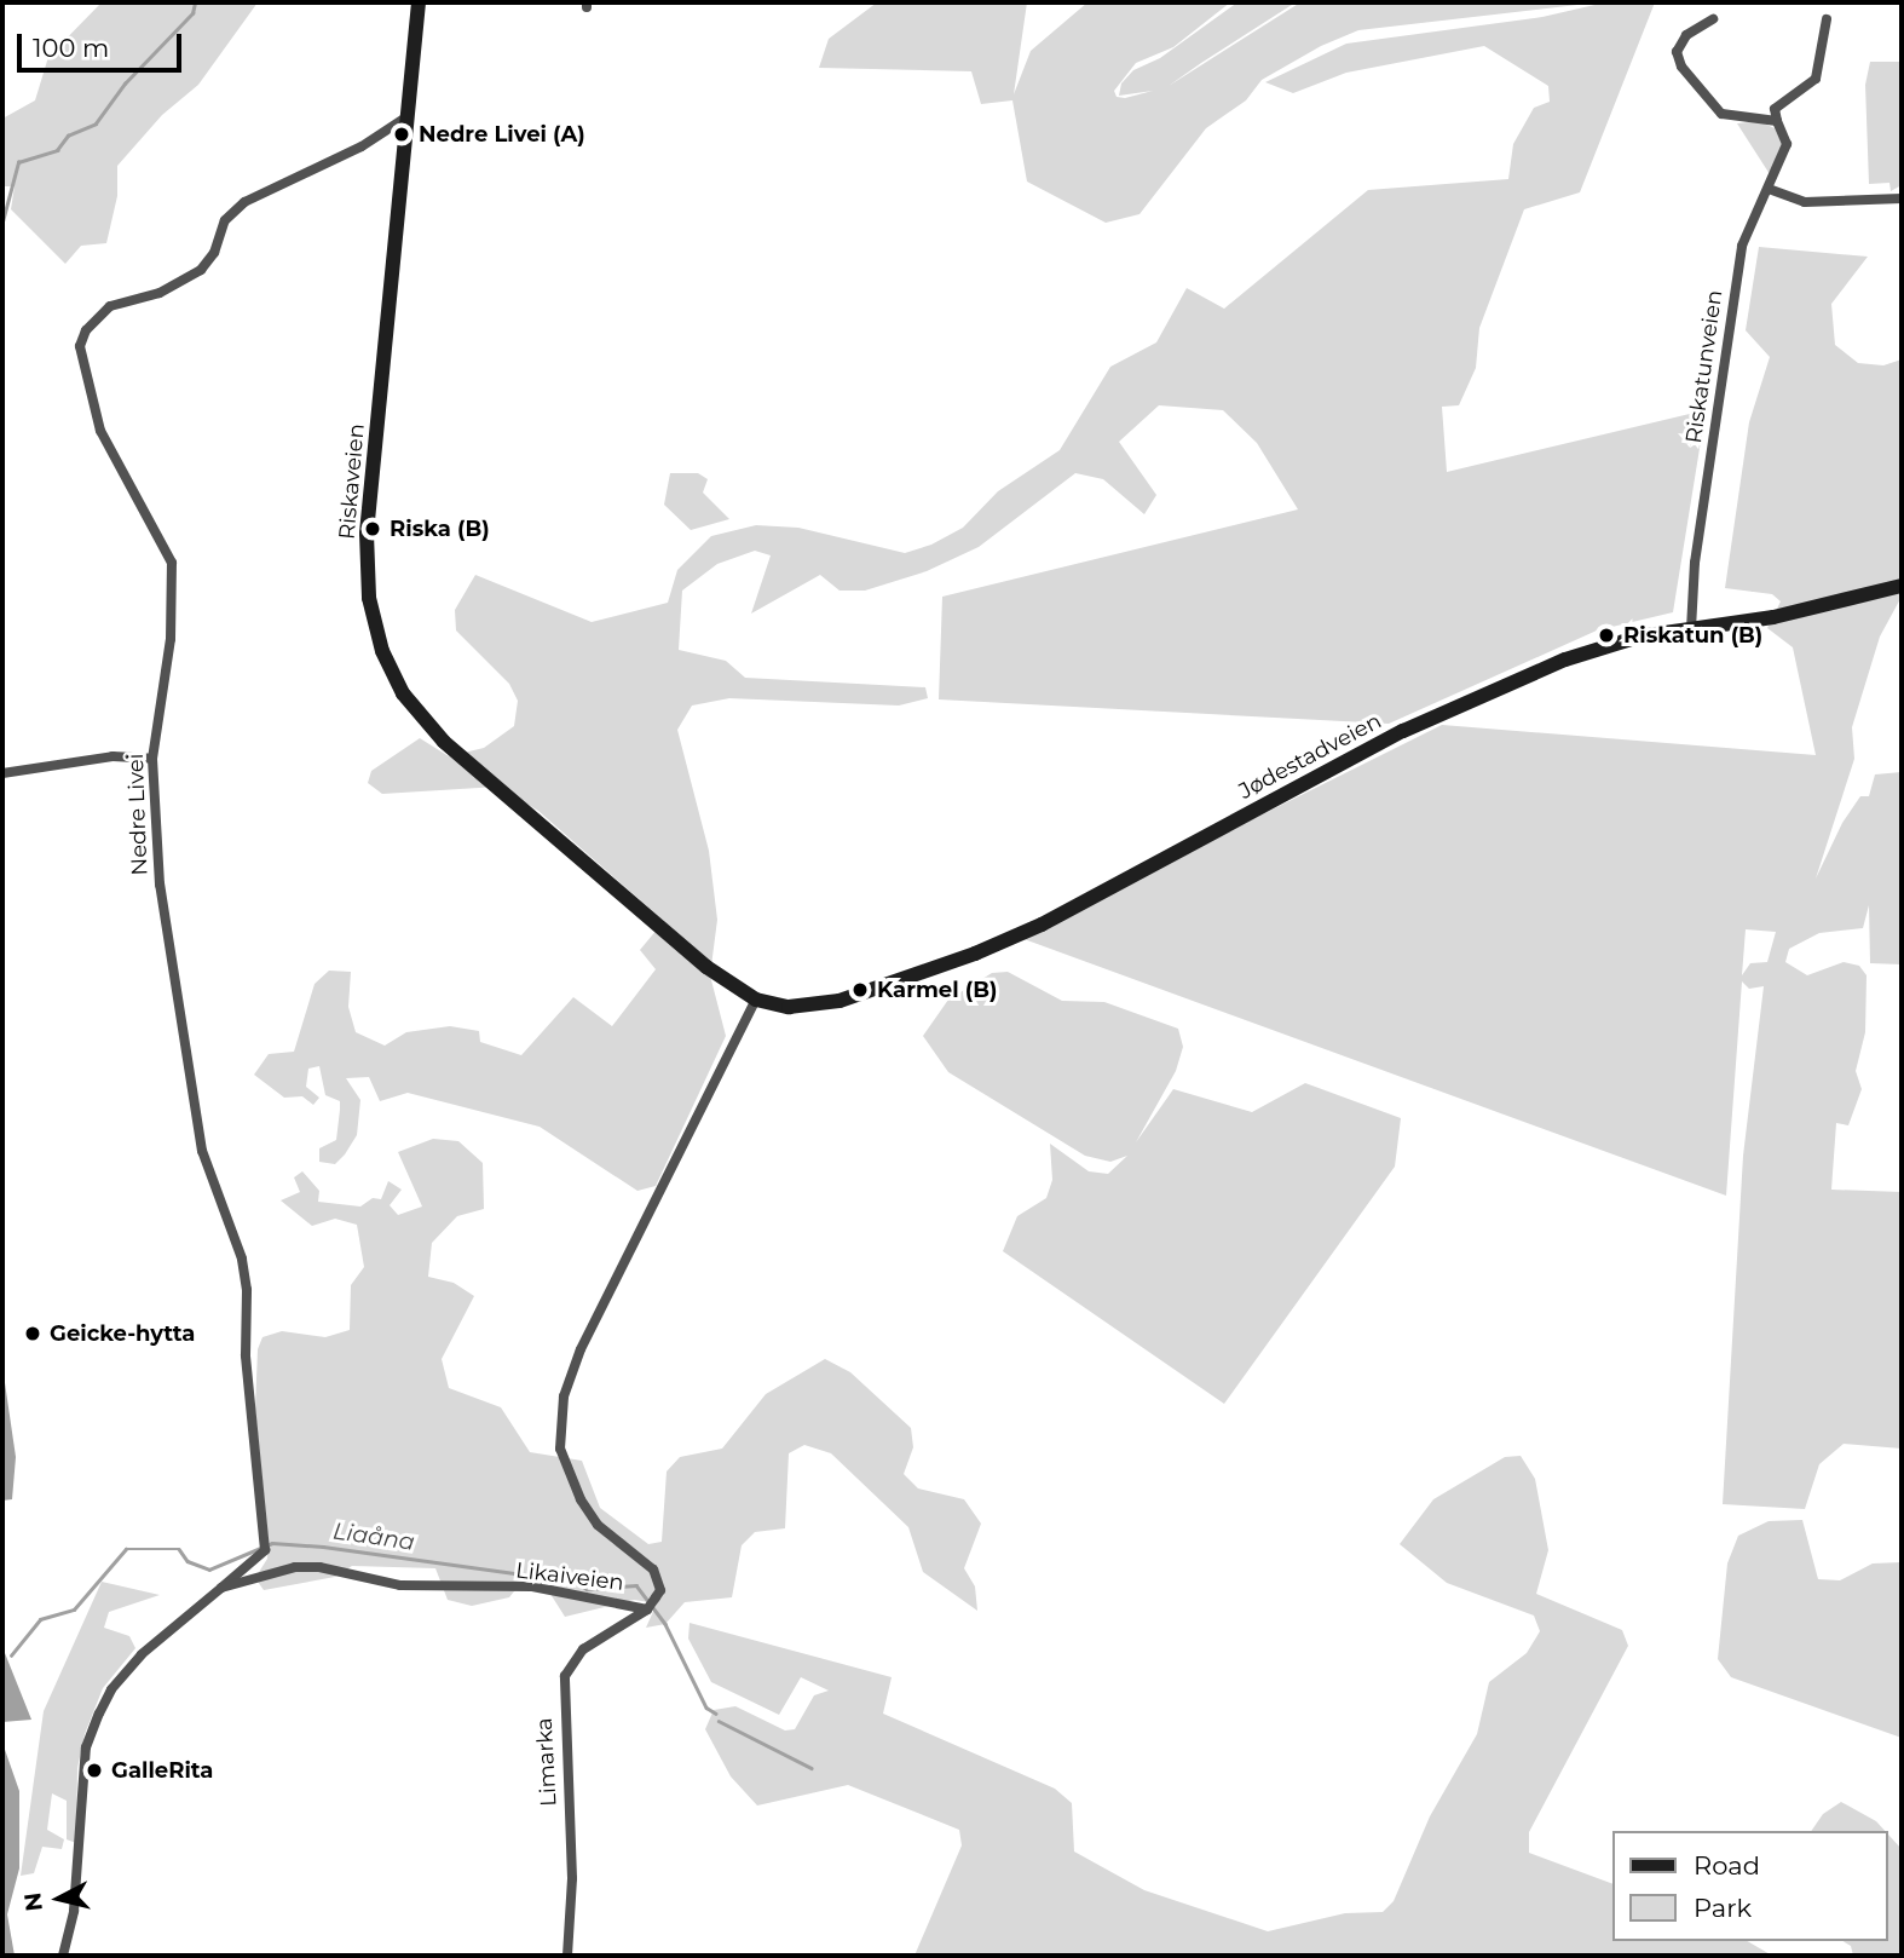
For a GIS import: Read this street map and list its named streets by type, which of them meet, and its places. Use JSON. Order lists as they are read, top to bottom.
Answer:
{
  "streets": {
    "main road": ["Riskaveien", "Jødestadveien"],
    "street": [
      "Riskatunveien",
      "Nedre Livei",
      "Likaiveien",
      "Limarka"
    ]
  },
  "crossings": [
    ["Riskatunveien", "Jødestadveien"],
    ["Riskaveien", "Jødestadveien"],
    ["Riskaveien", "Nedre Livei"],
    ["Riskaveien", "Likaiveien"],
    ["Jødestadveien", "Likaiveien"],
    ["Nedre Livei", "Likaiveien"],
    ["Likaiveien", "Limarka"]
  ],
  "water": ["Liaåna"],
  "places": [
    "Nedre Livei (A)",
    "Riska (B)",
    "Riskatun (B)",
    "Karmel (B)",
    "Geicke-hytta",
    "GalleRita"
  ],
  "legend": ["Road", "Park"],
  "scale_bar": "100 m",
  "north": "left"
}
